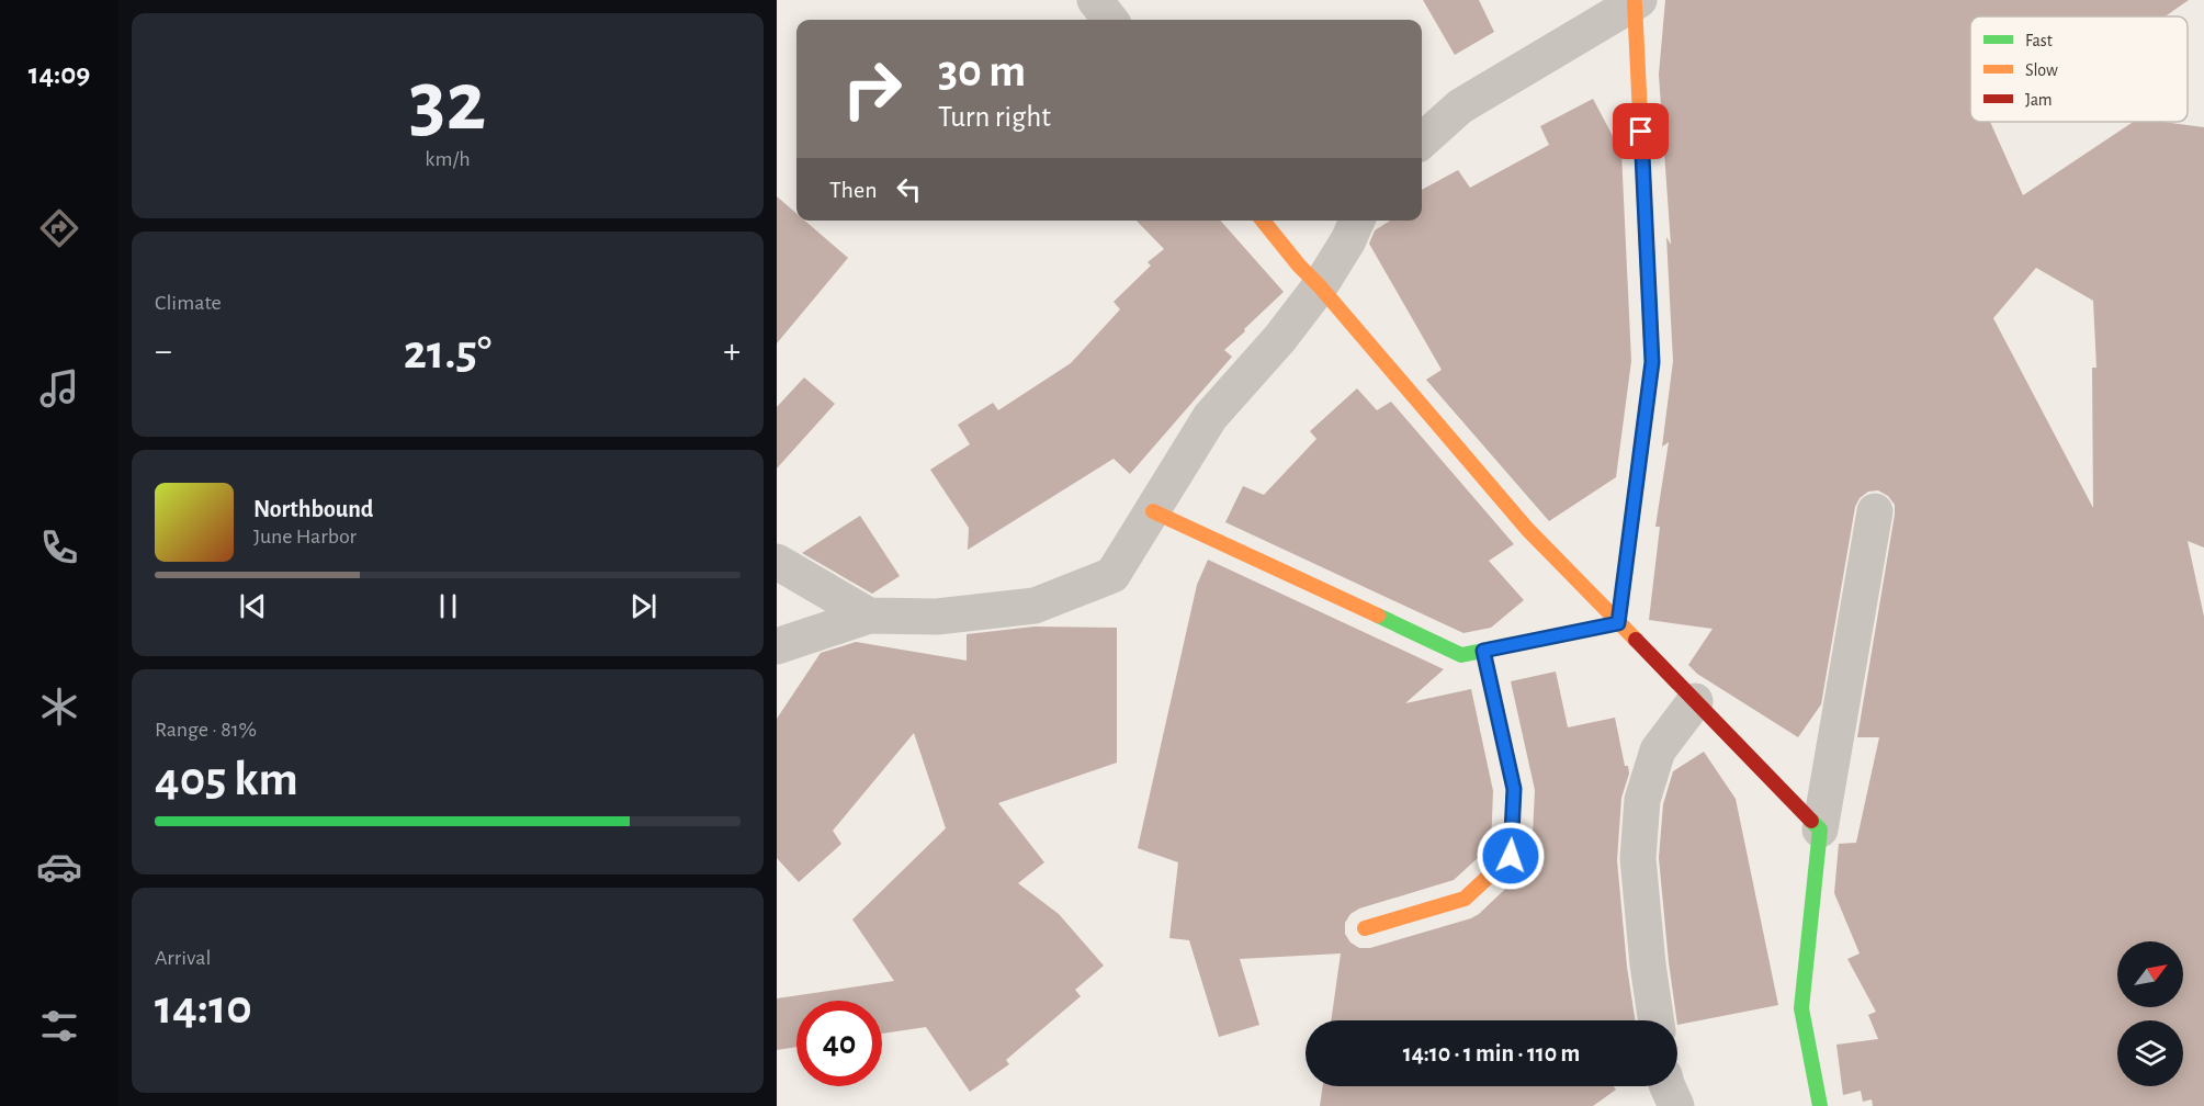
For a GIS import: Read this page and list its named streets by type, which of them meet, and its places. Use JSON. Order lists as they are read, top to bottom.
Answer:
{
  "legend": ["Fast", "Slow", "Jam"],
  "north": "top right",
  "page": {
    "tabs": "14:09",
    "tile": [
      ["32", "km/h"],
      "Climate",
      ["Range · 81%", "405 km"],
      ["Arrival", "14:10"]
    ],
    "turn": ["30 m", "Turn right"],
    "then": "Then",
    "heat": ["−", "21.5°", "+"],
    "song": ["Northbound", "June Harbor"],
    "limit": "40",
    "trip": "14:10 · 1 min · 110 m"
  }
}
